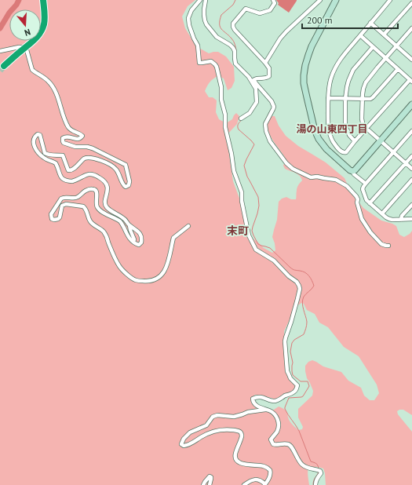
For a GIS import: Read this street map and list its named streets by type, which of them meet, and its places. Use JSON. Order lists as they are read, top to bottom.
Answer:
{
  "districts": ["湯の山東四丁目", "末町"],
  "scale_bar": "200 m",
  "north": "bottom"
}
